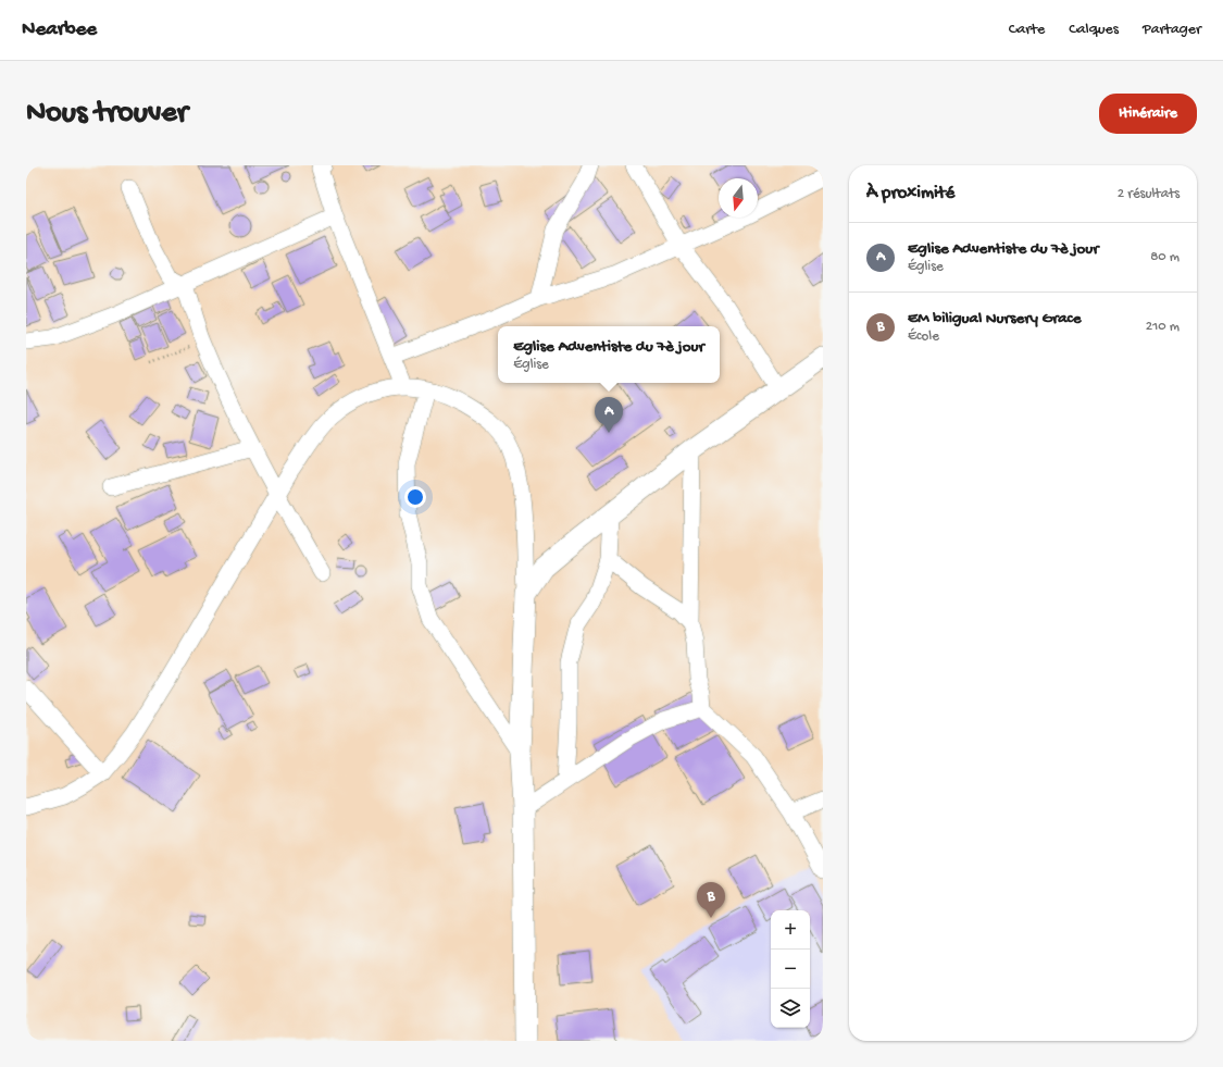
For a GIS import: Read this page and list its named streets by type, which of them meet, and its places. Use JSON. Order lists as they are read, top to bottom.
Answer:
{
  "north": "bottom",
  "page": {
    "header": "Nearbee",
    "nav": ["Carte", "Calques", "Partager"],
    "buttons": "Itinéraire",
    "title": "Nous trouver",
    "heading": ["À proximité", "2 résultats"],
    "list": [
      {
        "mark": "A",
        "name": "Eglise Adventiste du 7è jour",
        "note": "Église",
        "value": "80 m"
      },
      {
        "mark": "B",
        "name": "EM biligual Nursery Grace",
        "note": "École",
        "value": "210 m"
      }
    ],
    "popup": ["Eglise Adventiste du 7è jour", "Église"],
    "pins": ["A", "B"],
    "map_buttons": ["+", "−"]
  }
}
